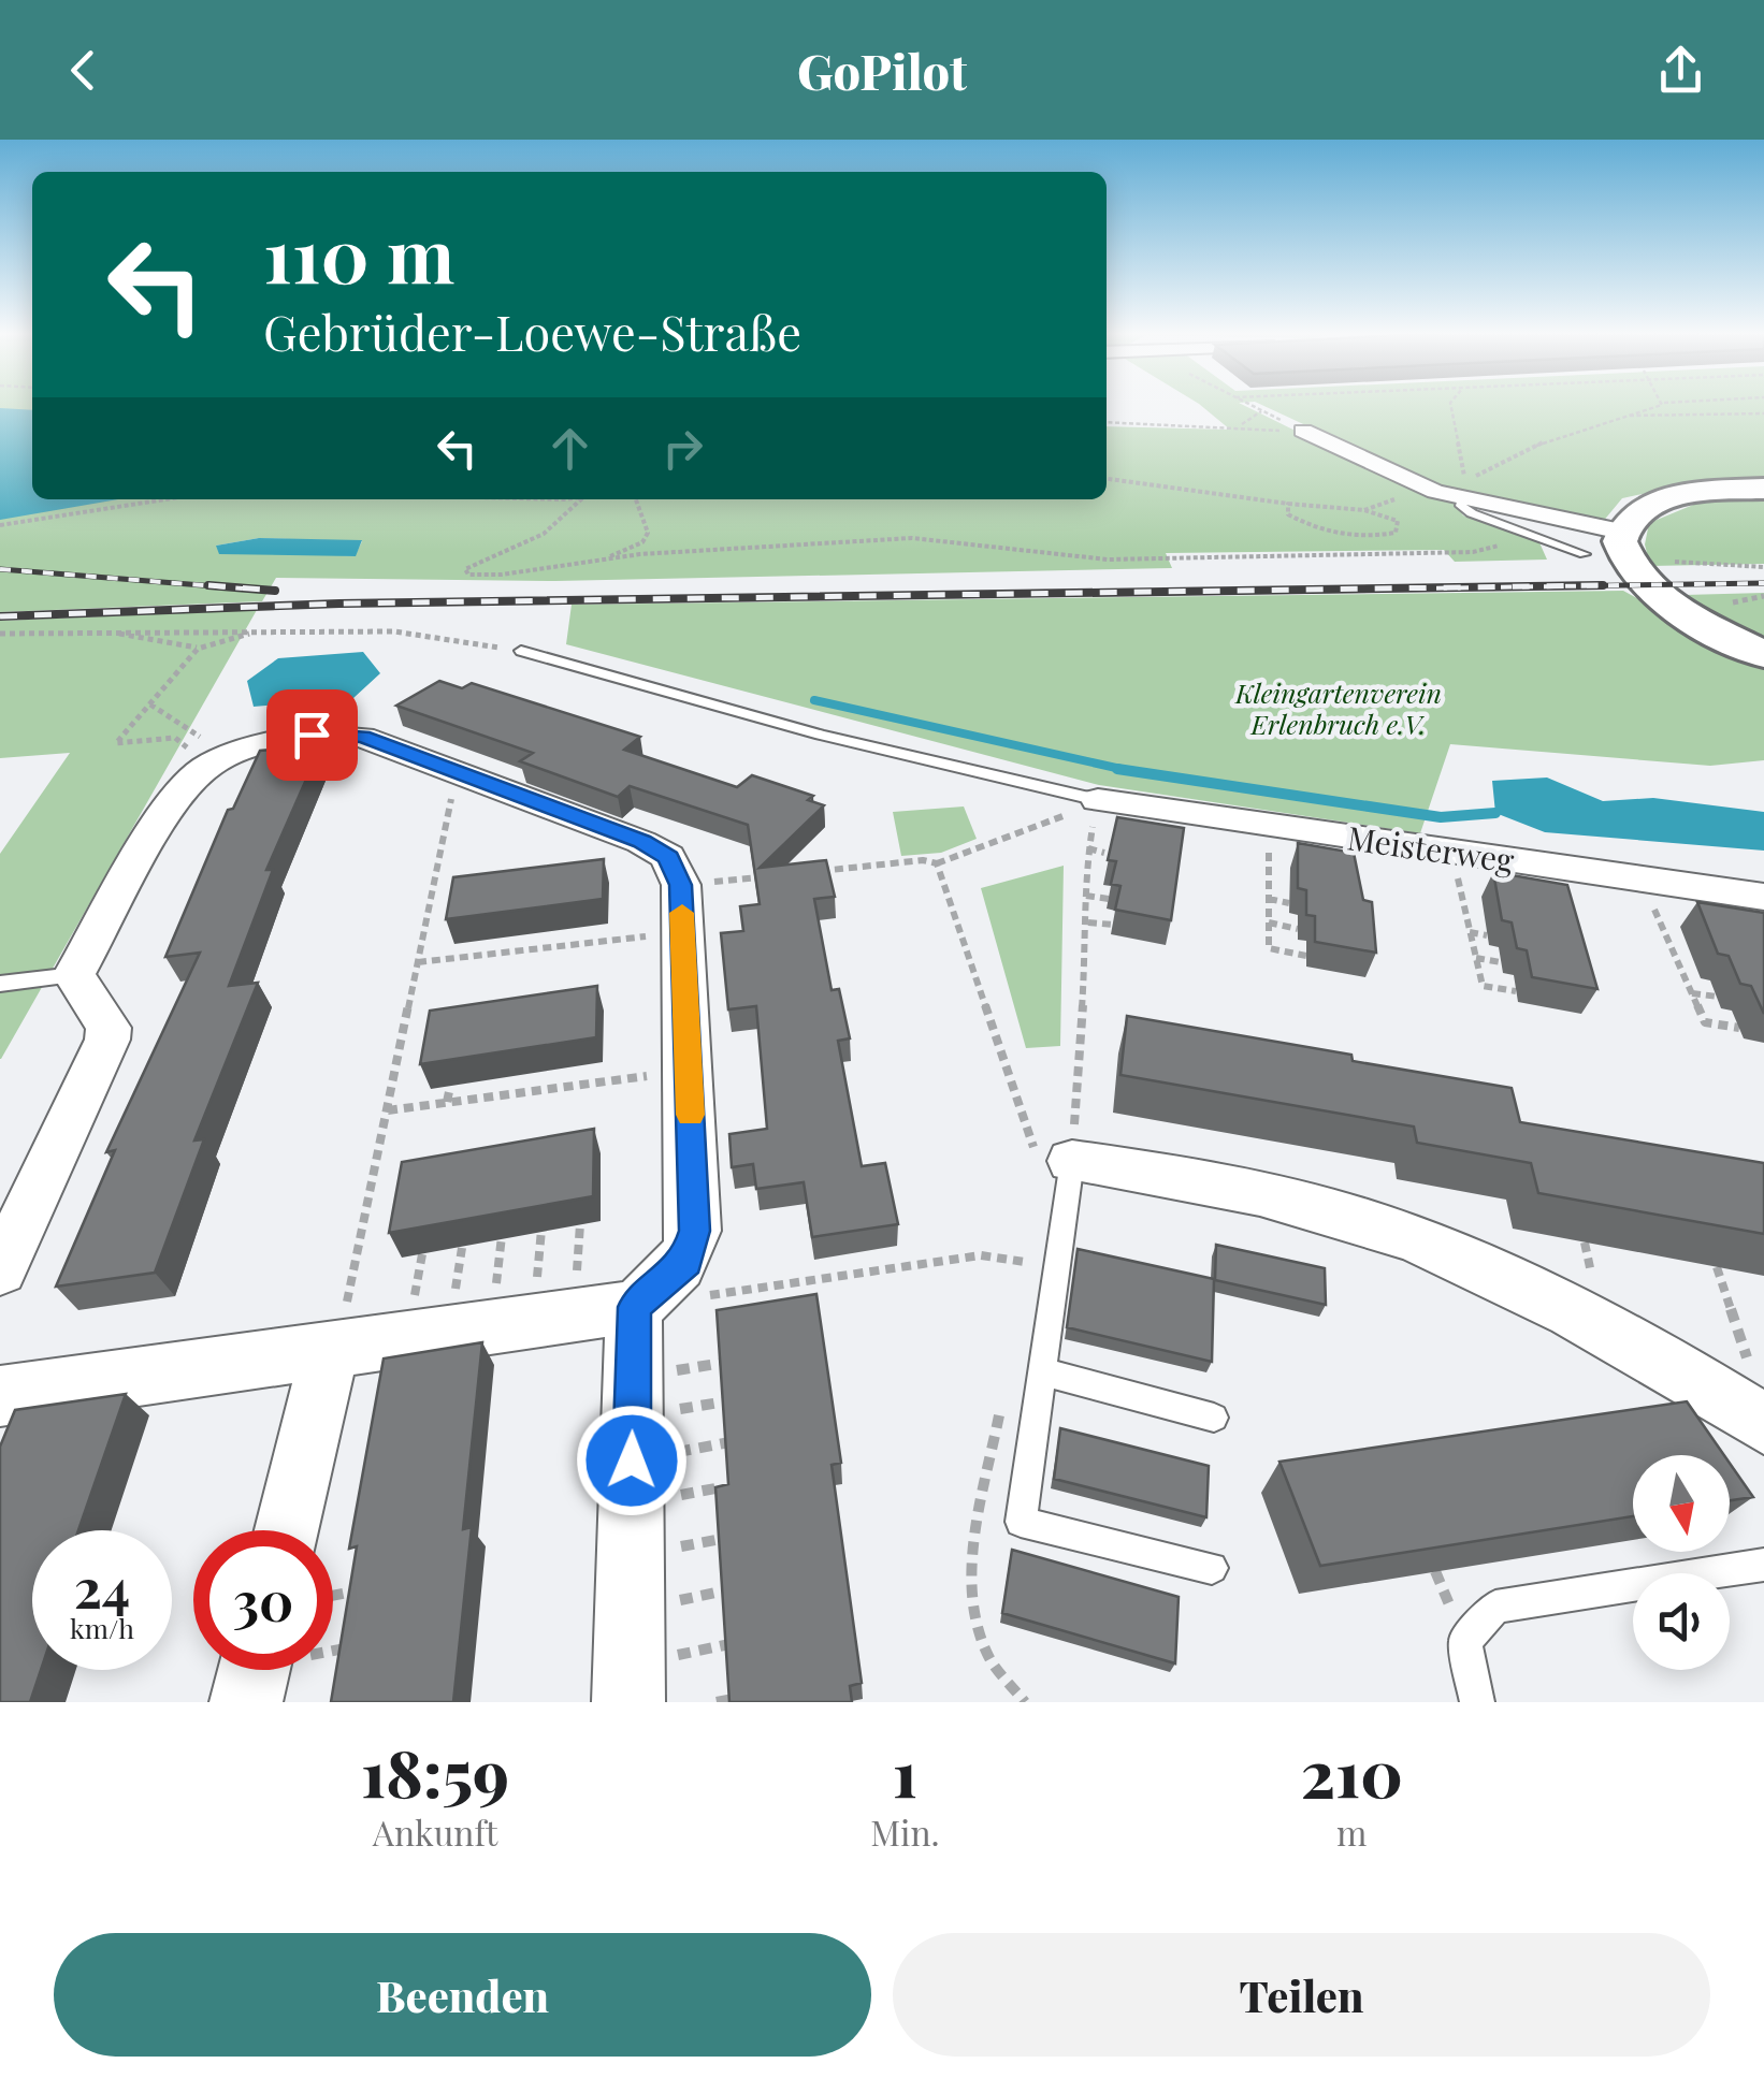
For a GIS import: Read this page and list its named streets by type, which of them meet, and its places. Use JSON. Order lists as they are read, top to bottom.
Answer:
{
  "streets": {
    "street": ["Meisterweg"]
  },
  "parks": ["Kleingartenverein Erlenbruch e.V."],
  "north": "bottom",
  "page": {
    "header": "GoPilot",
    "turn": ["110 m", "Gebrüder-Loewe-Straße"],
    "speed": "24 km/h",
    "limit": "30",
    "eta": [
      "18:59",
      "Ankunft",
      "1",
      "Min.",
      "210",
      "m"
    ],
    "buttons": ["Beenden", "Teilen"]
  }
}
